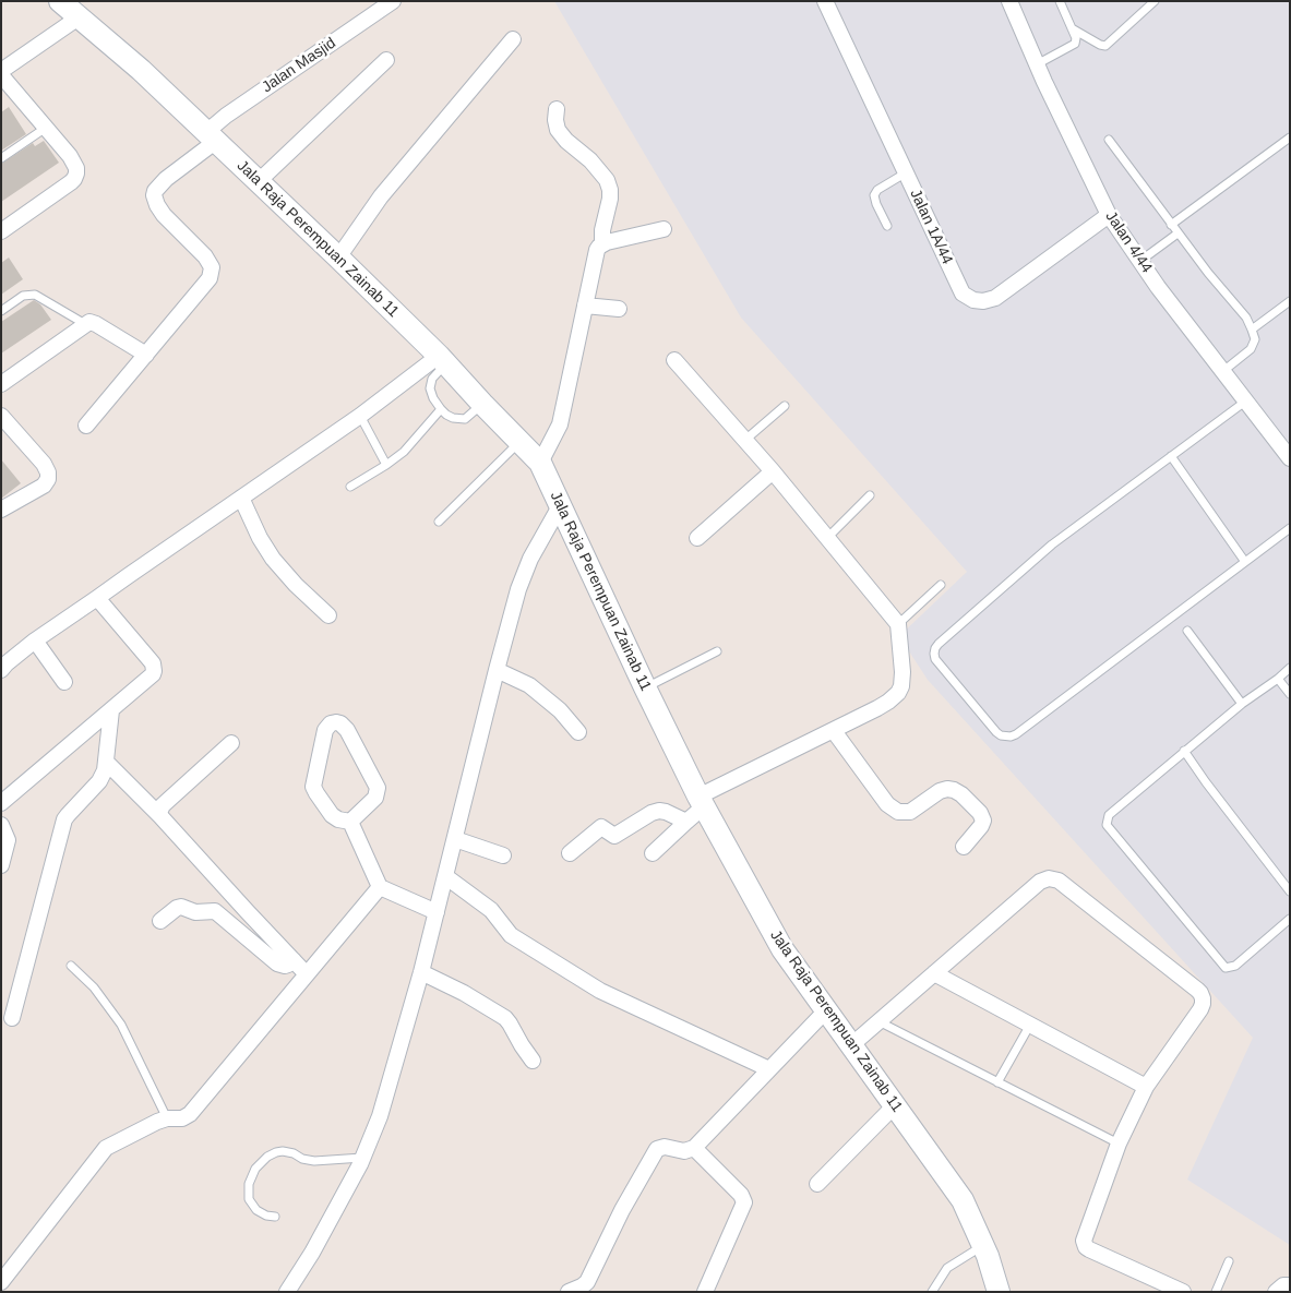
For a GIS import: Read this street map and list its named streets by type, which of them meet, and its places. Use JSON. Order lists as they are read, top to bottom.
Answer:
{
  "streets": {
    "main road": ["Jala Raja Perempuan Zainab 11"],
    "street": ["Jalan Masjid", "Jalan 1A/44", "Jalan 4/44"]
  },
  "crossings": [
    ["Jalan Masjid", "Jala Raja Perempuan Zainab 11"],
    ["Jalan 1A/44", "Jalan 4/44"]
  ]
}
